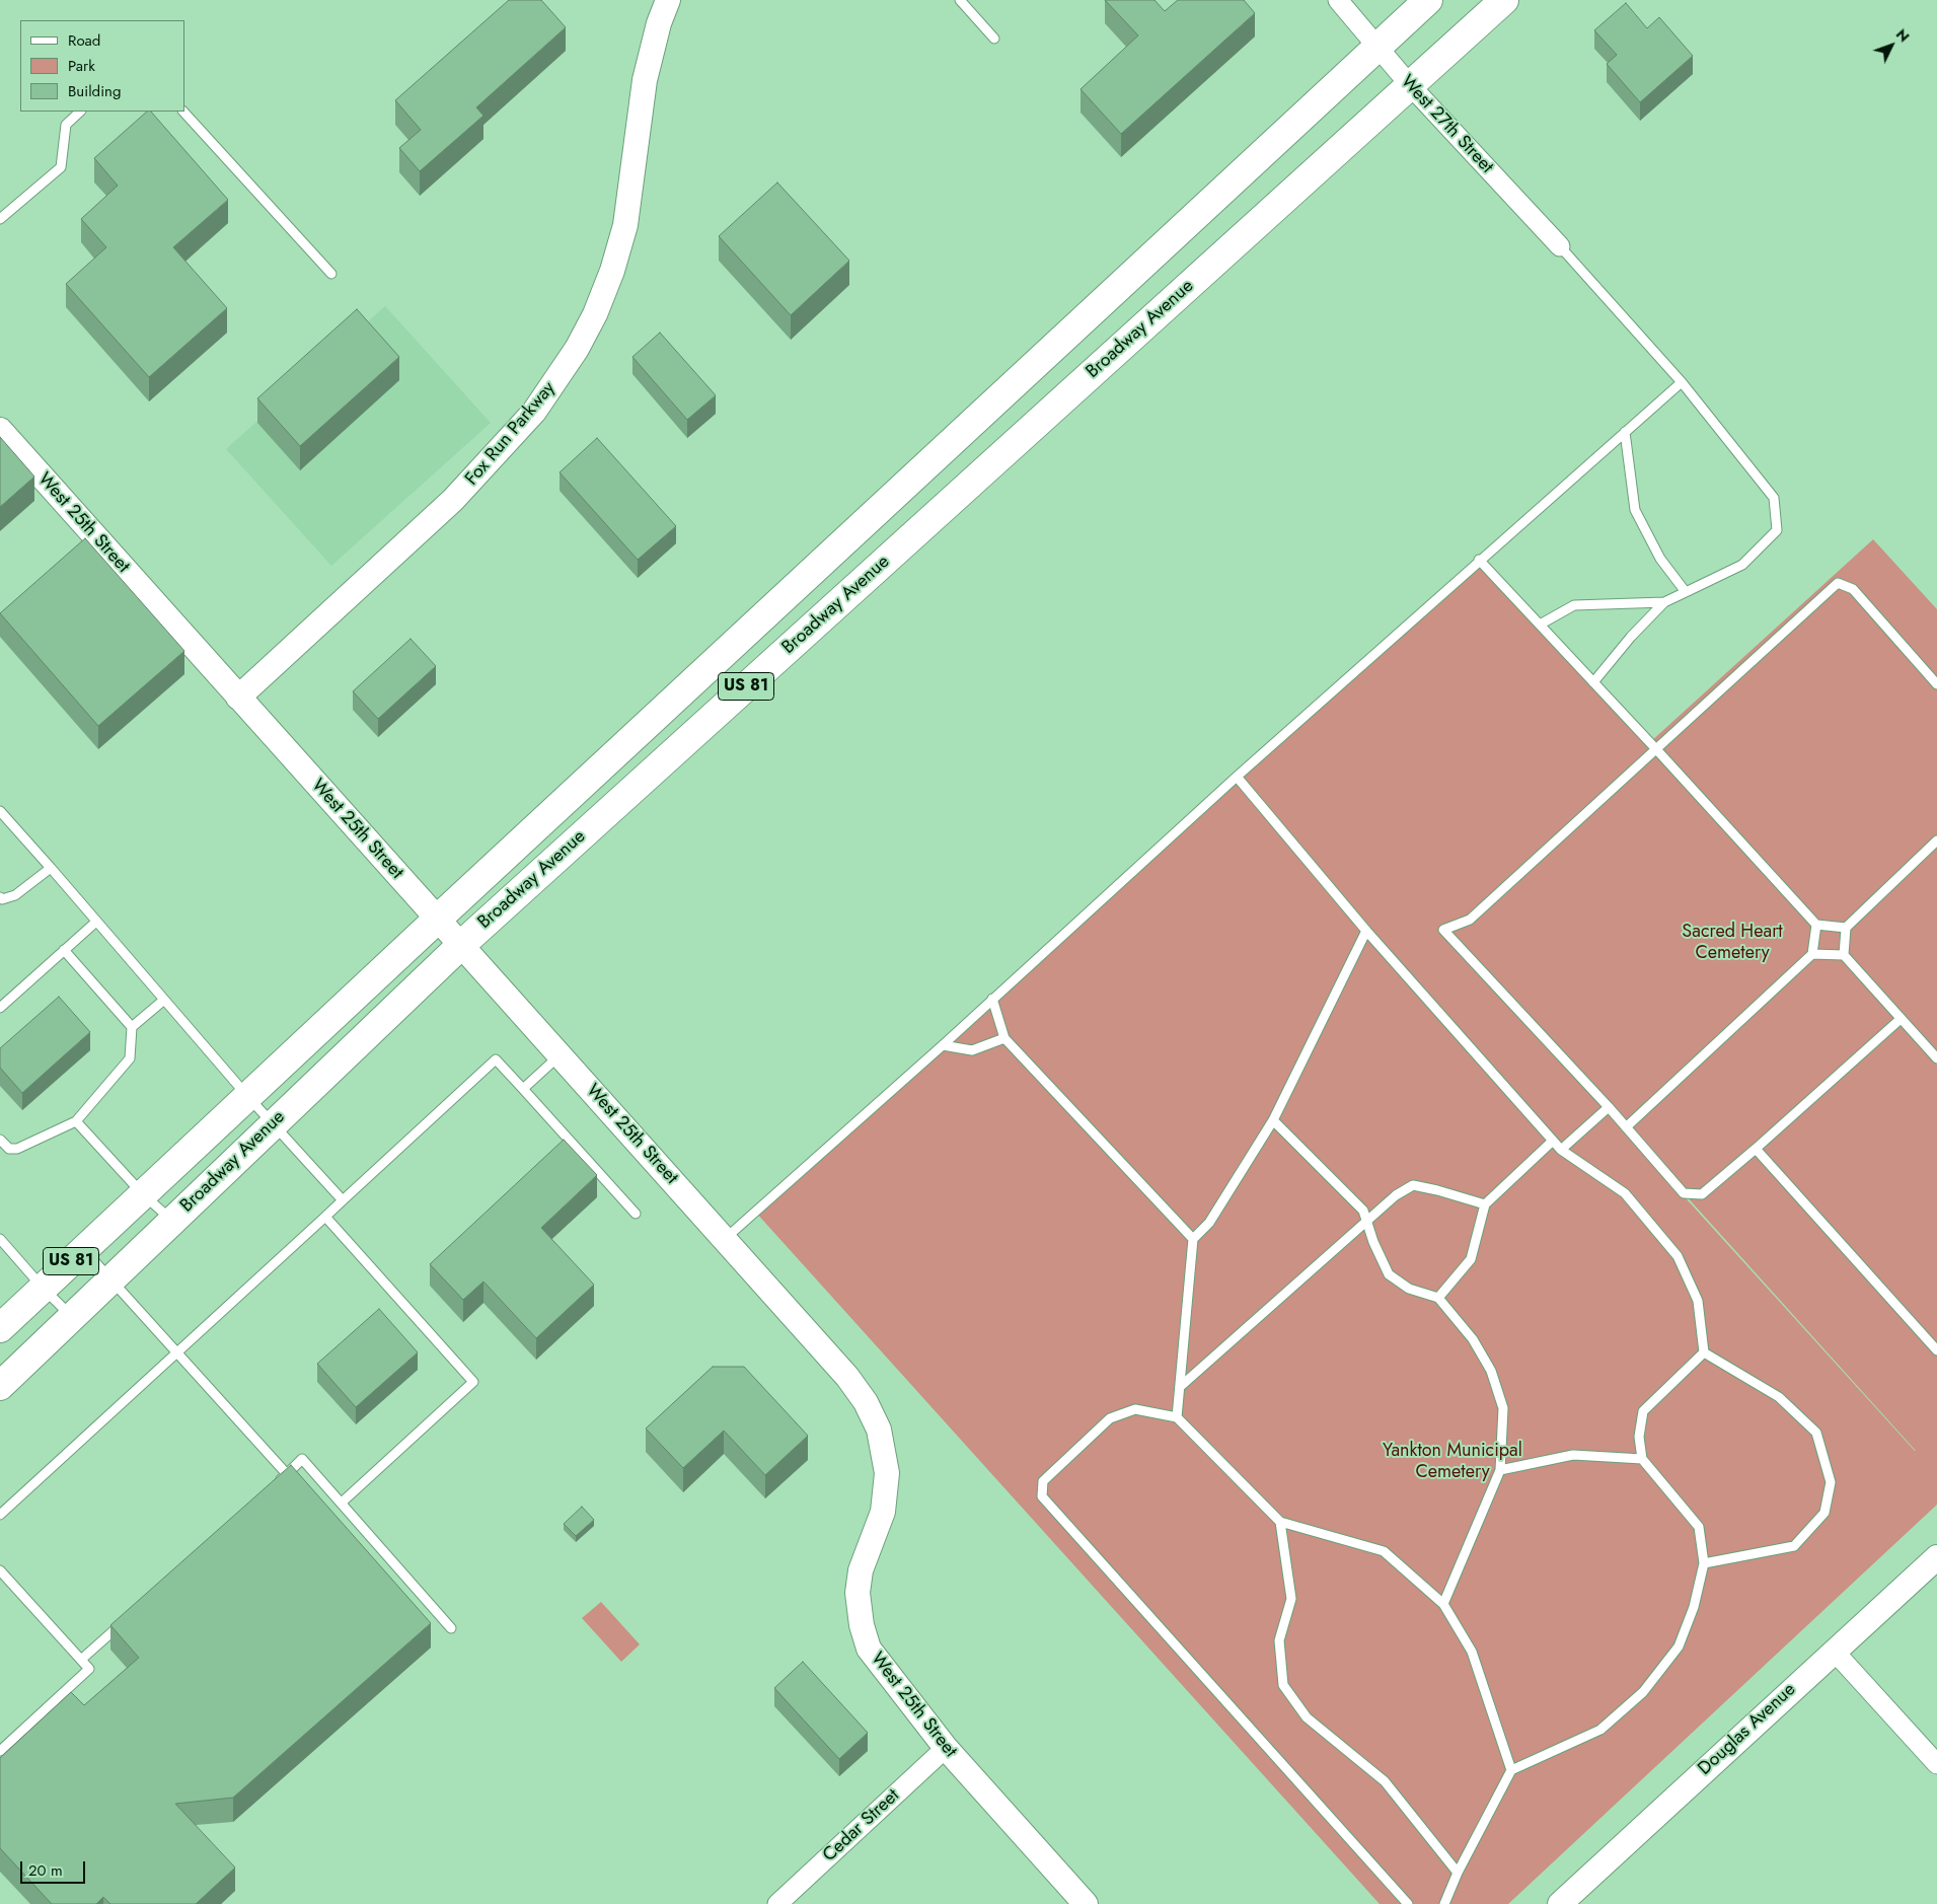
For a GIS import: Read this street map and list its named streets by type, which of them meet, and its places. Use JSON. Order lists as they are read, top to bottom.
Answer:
{
  "streets": {
    "highway": ["Broadway Avenue", "US 81"],
    "street": [
      "West 27th Street",
      "Fox Run Parkway",
      "West 25th Street",
      "Douglas Avenue",
      "Cedar Street"
    ]
  },
  "crossings": [
    ["West 27th Street", "Broadway Avenue"],
    ["Broadway Avenue", "West 25th Street"],
    ["Fox Run Parkway", "West 25th Street"],
    ["West 25th Street", "Cedar Street"]
  ],
  "parks": ["Sacred Heart Cemetery", "Yankton Municipal Cemetery"],
  "legend": ["Road", "Park", "Building"],
  "scale_bar": "20 m",
  "north": "top right"
}
